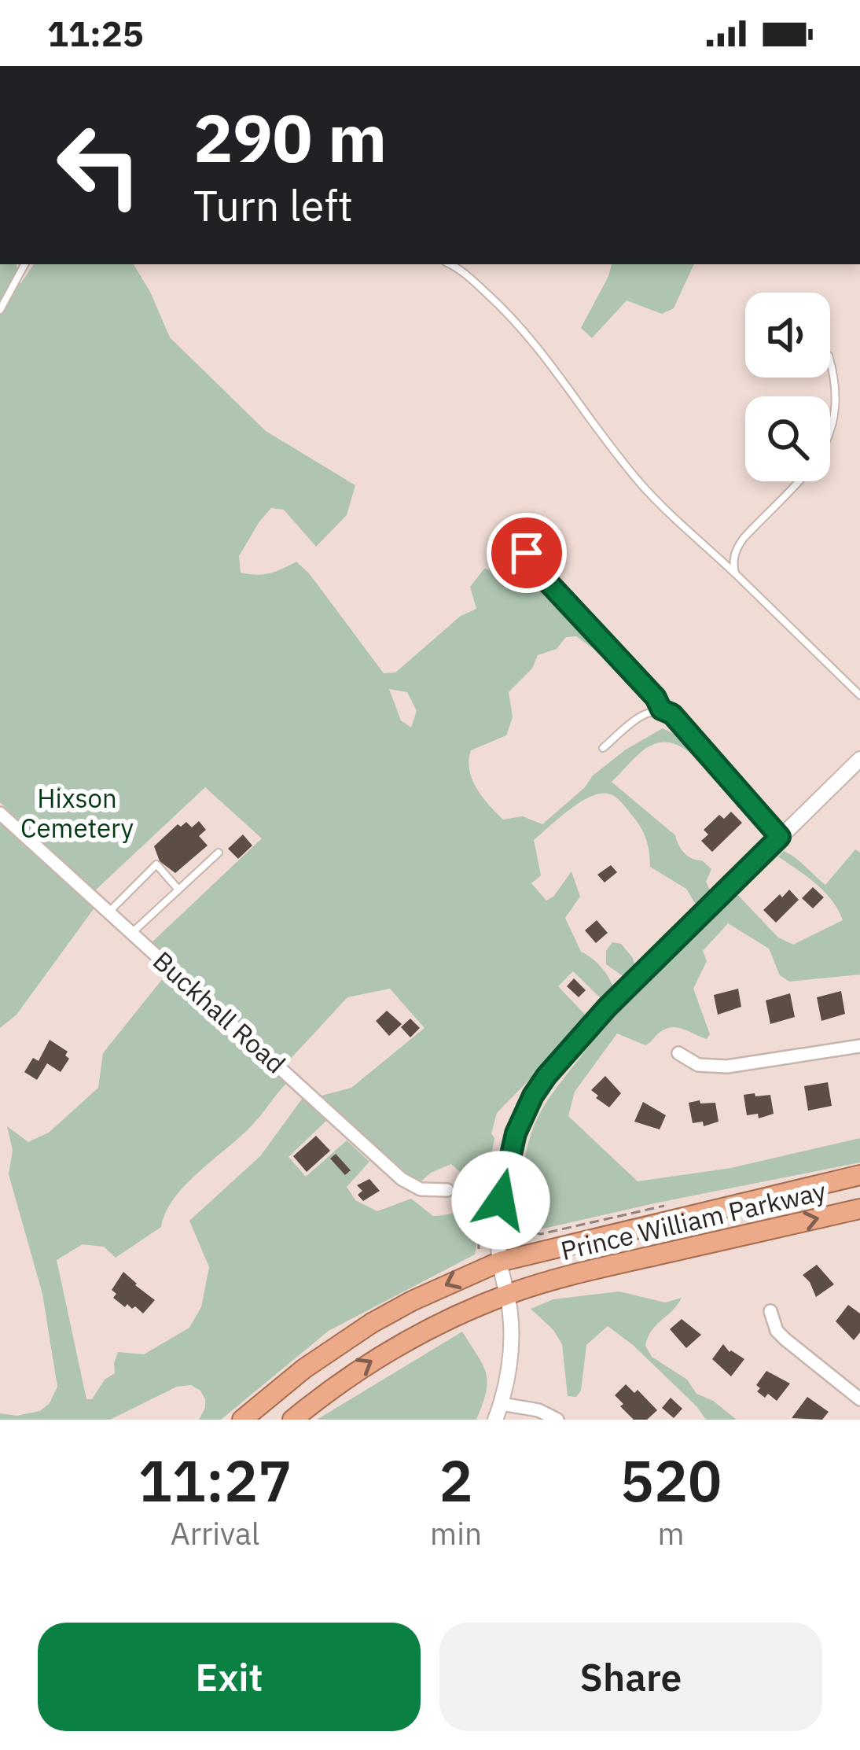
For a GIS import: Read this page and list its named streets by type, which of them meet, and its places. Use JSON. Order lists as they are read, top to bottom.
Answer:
{
  "streets": {
    "highway": ["Prince William Parkway"],
    "street": ["Buckhall Road"]
  },
  "parks": ["Hixson Cemetery"],
  "page": {
    "status": "11:25",
    "turn": ["290 m", "Turn left"],
    "eta": [
      "11:27",
      "Arrival",
      "2",
      "min",
      "520",
      "m"
    ],
    "buttons": ["Exit", "Share"]
  }
}
